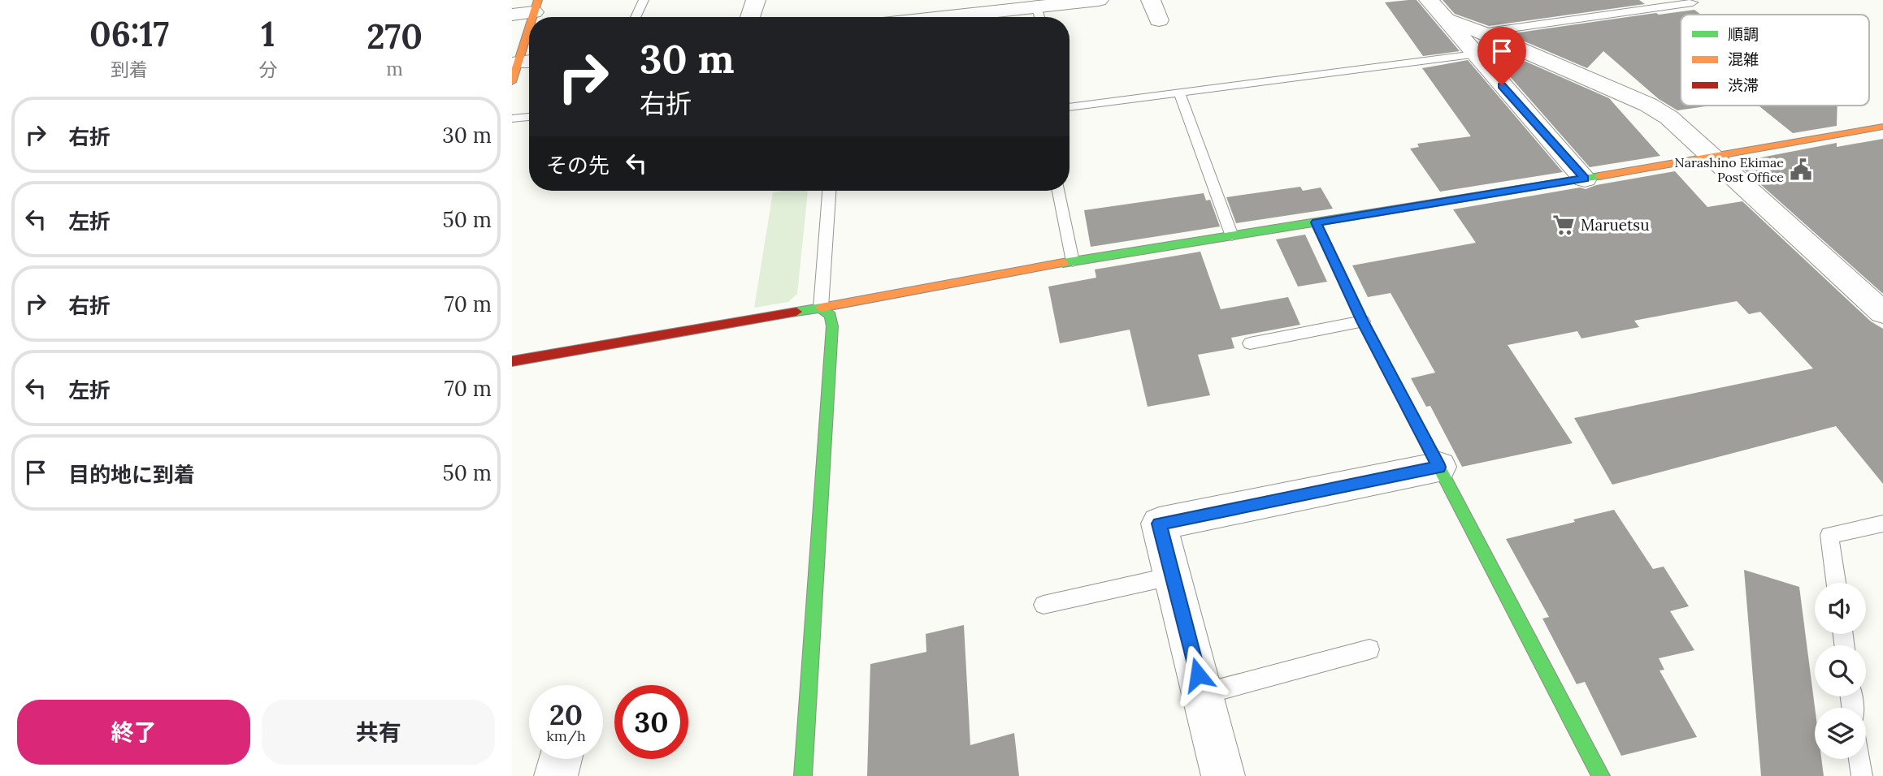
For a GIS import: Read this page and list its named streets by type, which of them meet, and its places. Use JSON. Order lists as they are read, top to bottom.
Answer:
{
  "places": {
    "public building": ["Narashino Ekimae Post Office"],
    "supermarket": ["Maruetsu"]
  },
  "legend": ["順調", "混雑", "渋滞"],
  "page": {
    "eta": [
      "06:17",
      "到着",
      "1",
      "分",
      "270",
      "m"
    ],
    "turn": ["30 m", "右折"],
    "list": [
      {
        "name": "右折",
        "value": "30 m"
      },
      {
        "name": "左折",
        "value": "50 m"
      },
      {
        "name": "右折",
        "value": "70 m"
      },
      {
        "name": "左折",
        "value": "70 m"
      },
      {
        "name": "目的地に到着",
        "value": "50 m"
      }
    ],
    "then": "その先",
    "speed": "20 km/h",
    "limit": "30",
    "buttons": ["終了", "共有"]
  }
}
